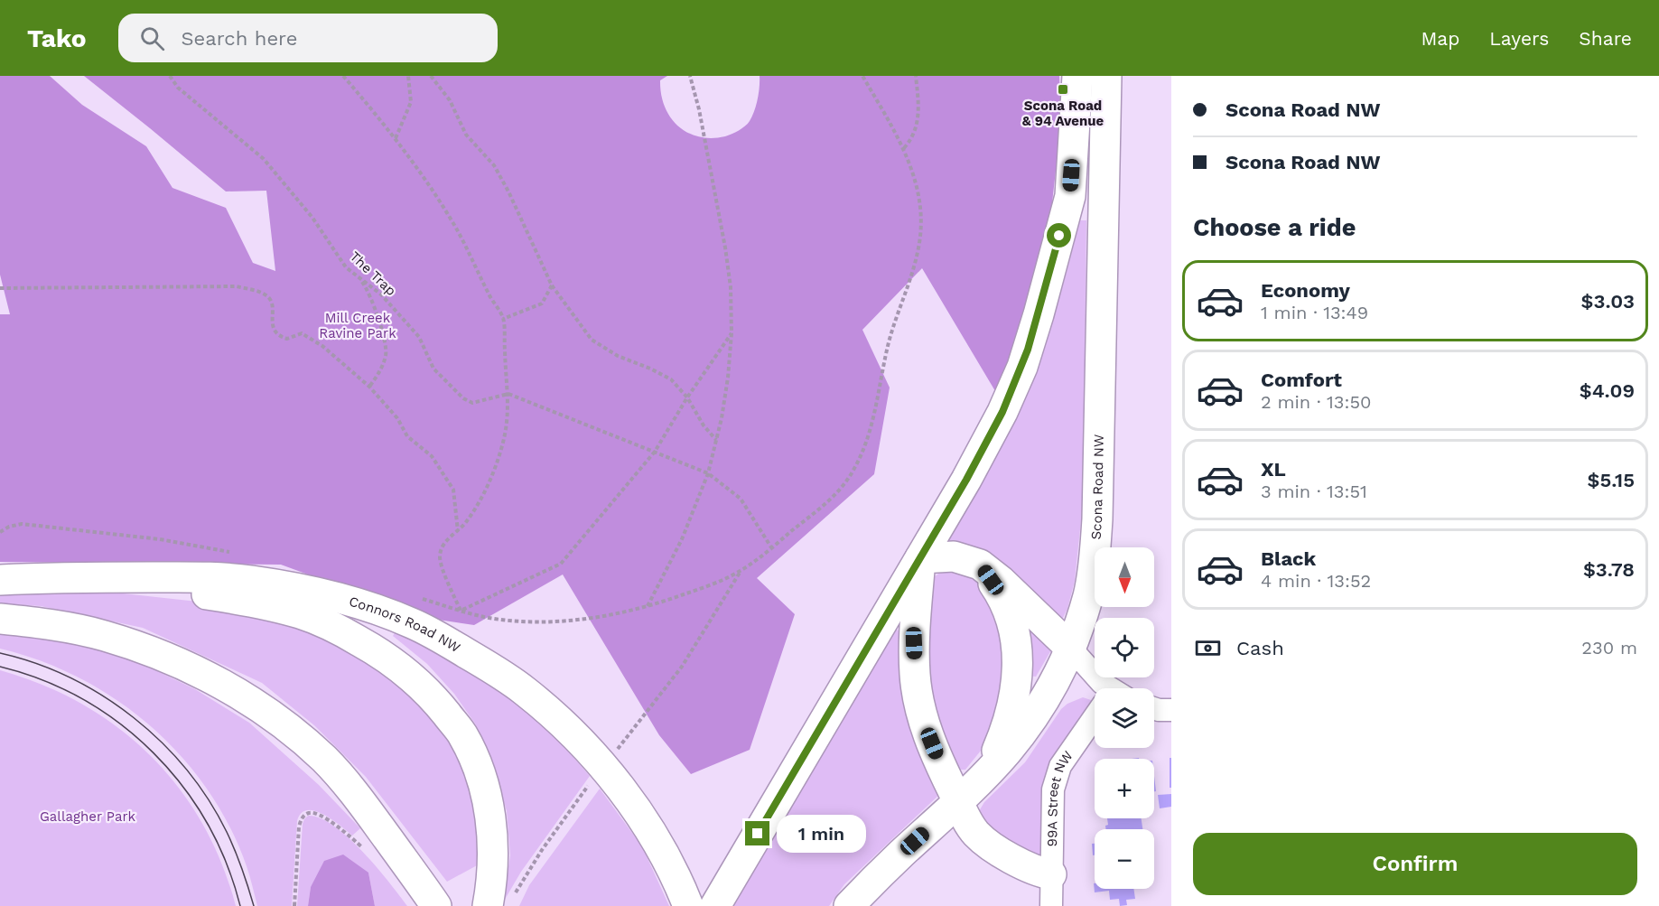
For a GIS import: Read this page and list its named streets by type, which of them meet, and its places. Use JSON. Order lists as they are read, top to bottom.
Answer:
{
  "streets": {
    "main road": ["Scona Road NW", "Connors Road NW"],
    "street": ["99A Street NW"],
    "path": ["The Trap"]
  },
  "parks": ["Mill Creek Ravine Park", "Gallagher Park"],
  "places": {
    "transit": ["Scona Road & 94 Avenue"]
  },
  "north": "bottom",
  "page": {
    "header": "Tako",
    "search": "Search here",
    "nav": ["Map", "Layers", "Share"],
    "banner": ["Scona Road NW", "Scona Road NW"],
    "heading": "Choose a ride",
    "list": [
      {
        "name": "Economy",
        "note": "1 min · 13:49",
        "value": "$3.03"
      },
      {
        "name": "Comfort",
        "note": "2 min · 13:50",
        "value": "$4.09"
      },
      {
        "name": "XL",
        "note": "3 min · 13:51",
        "value": "$5.15"
      },
      {
        "name": "Black",
        "note": "4 min · 13:52",
        "value": "$3.78"
      }
    ],
    "map_buttons": ["+", "−"],
    "pay": ["Cash", "230 m"],
    "bubble": "1 min",
    "buttons": "Confirm"
  }
}
